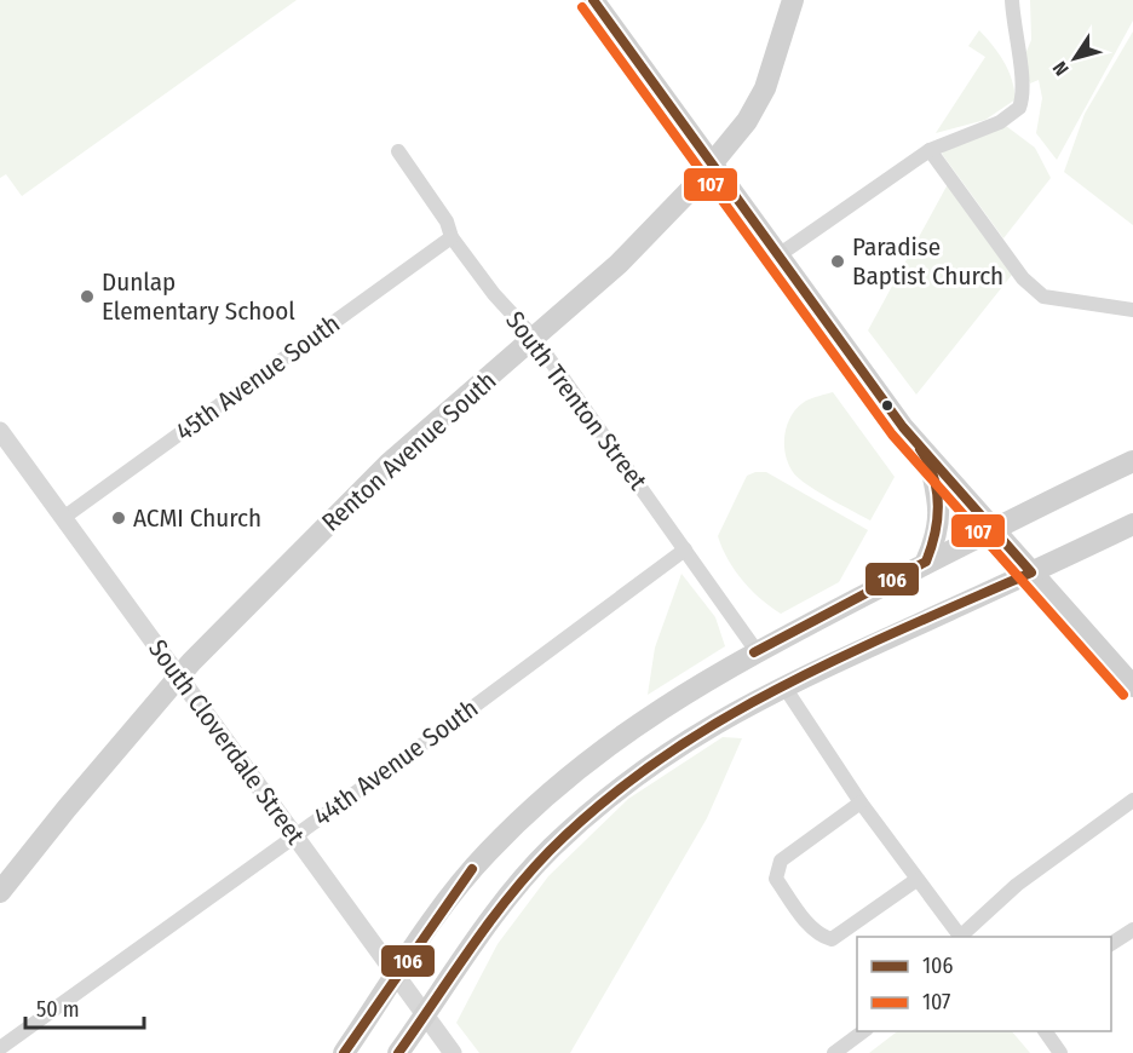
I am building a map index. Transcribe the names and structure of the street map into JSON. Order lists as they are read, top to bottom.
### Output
{
  "streets": {
    "main road": ["Renton Avenue South"],
    "street": [
      "45th Avenue South",
      "South Trenton Street",
      "South Cloverdale Street",
      "44th Avenue South"
    ]
  },
  "crossings": [
    ["45th Avenue South", "South Trenton Street"],
    ["45th Avenue South", "South Cloverdale Street"],
    ["South Trenton Street", "Renton Avenue South"],
    ["South Trenton Street", "44th Avenue South"],
    ["Renton Avenue South", "South Cloverdale Street"],
    ["South Cloverdale Street", "44th Avenue South"]
  ],
  "places": ["Paradise Baptist Church", "Dunlap Elementary School", "ACMI Church"],
  "lines": ["transit line 106", "transit line 107"],
  "legend": ["106", "107"],
  "scale_bar": "50 m",
  "north": "bottom left"
}
